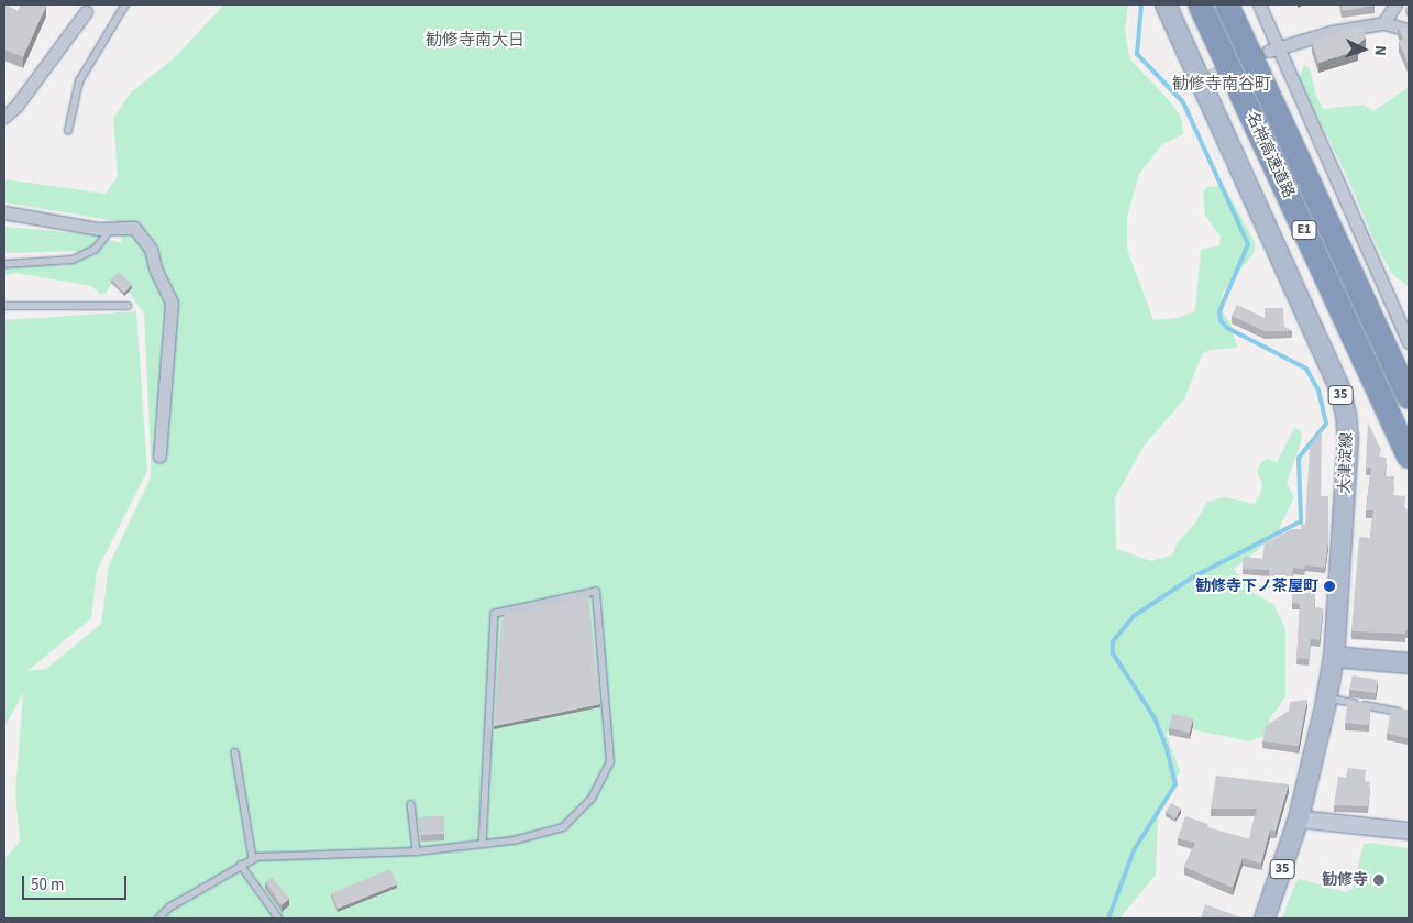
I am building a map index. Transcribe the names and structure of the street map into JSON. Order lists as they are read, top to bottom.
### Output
{
  "streets": {
    "highway": ["名神高速道路", "E1"],
    "main road": ["35", "大津淀線"]
  },
  "districts": ["勧修寺南大日", "勧修寺南谷町"],
  "places": ["勧修寺下ノ茶屋町", "勧修寺"],
  "scale_bar": "50 m",
  "north": "right"
}
